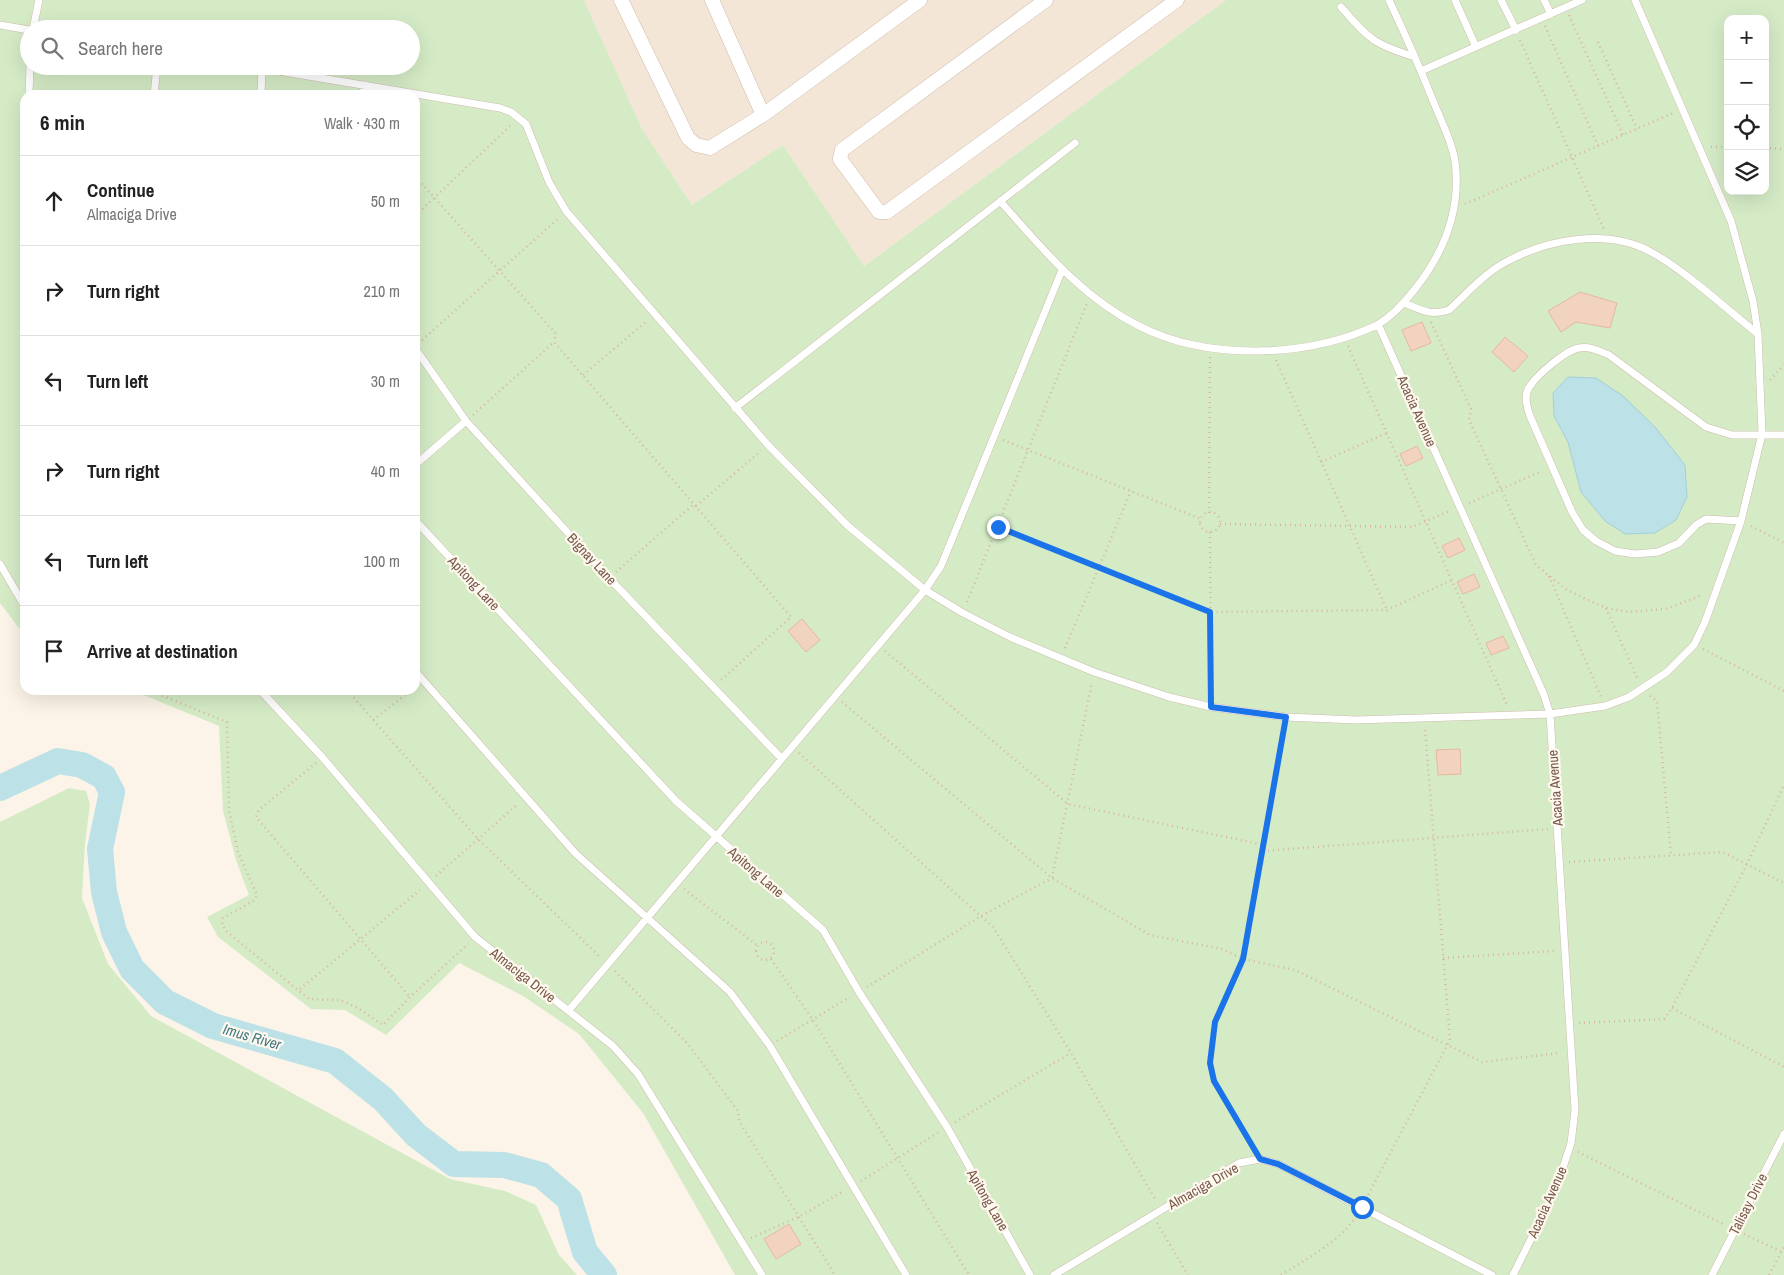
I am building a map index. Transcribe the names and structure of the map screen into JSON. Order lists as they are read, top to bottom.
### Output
{
  "streets": {
    "lane": [
      "Acacia Avenue",
      "Bignay Lane",
      "Apitong Lane",
      "Almaciga Drive",
      "Talisay Drive"
    ]
  },
  "water": ["Imus River"],
  "page": {
    "map_buttons": ["+", "−"],
    "search": "Search here",
    "heading": ["6 min", "Walk · 430 m"],
    "list": [
      ["Continue", "Almaciga Drive", "50 m"],
      ["Turn right", "210 m"],
      ["Turn left", "30 m"],
      ["Turn right", "40 m"],
      ["Turn left", "100 m"],
      "Arrive at destination"
    ]
  }
}
